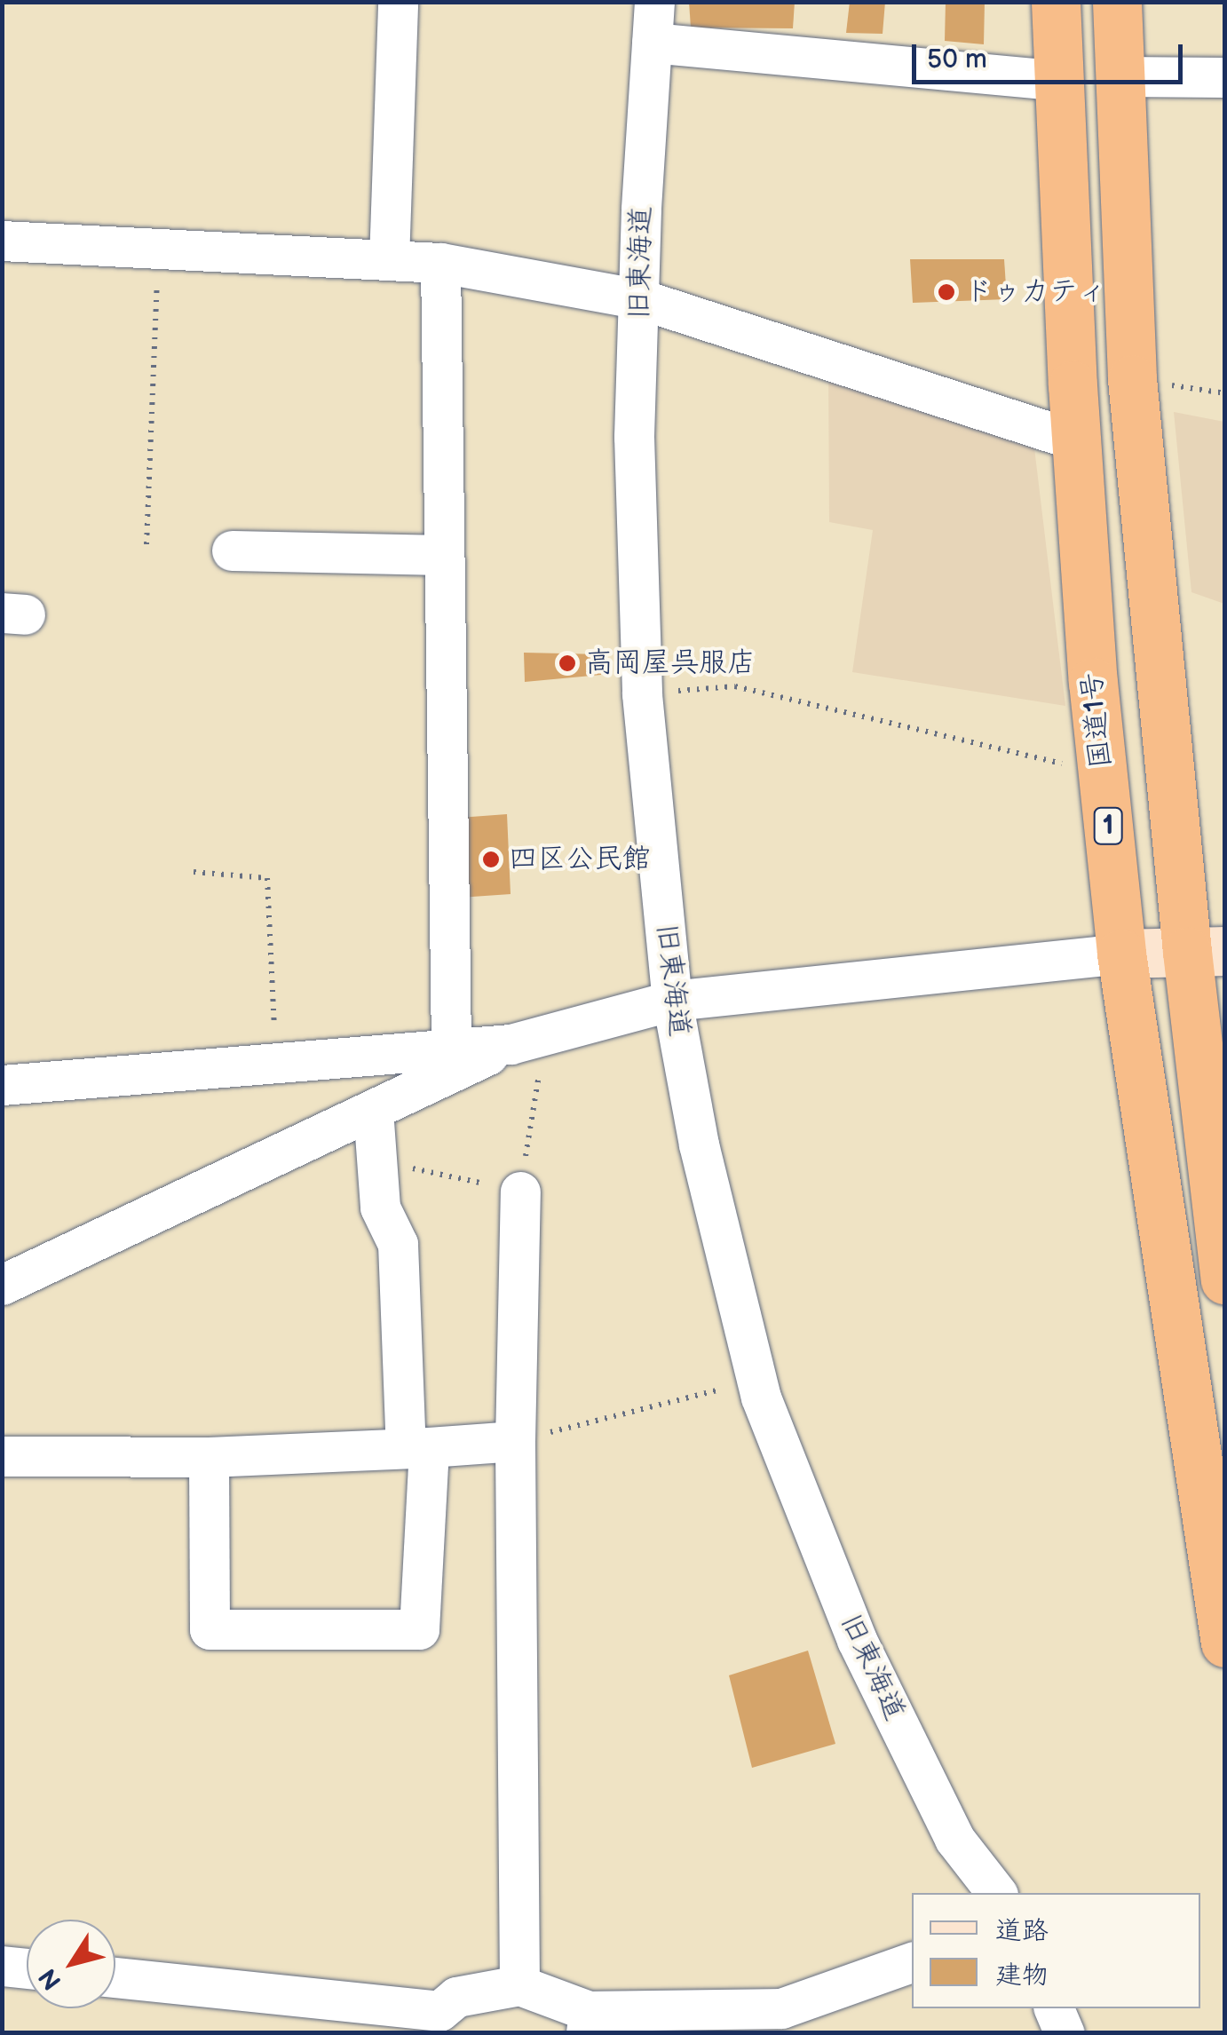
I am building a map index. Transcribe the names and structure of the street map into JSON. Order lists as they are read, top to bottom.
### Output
{
  "streets": {
    "highway": ["国道1号", "1"],
    "street": ["旧東海道"]
  },
  "places": ["ドゥカティ", "高岡屋呉服店", "四区公民館"],
  "legend": ["道路", "建物"],
  "scale_bar": "50 m",
  "north": "bottom left"
}
